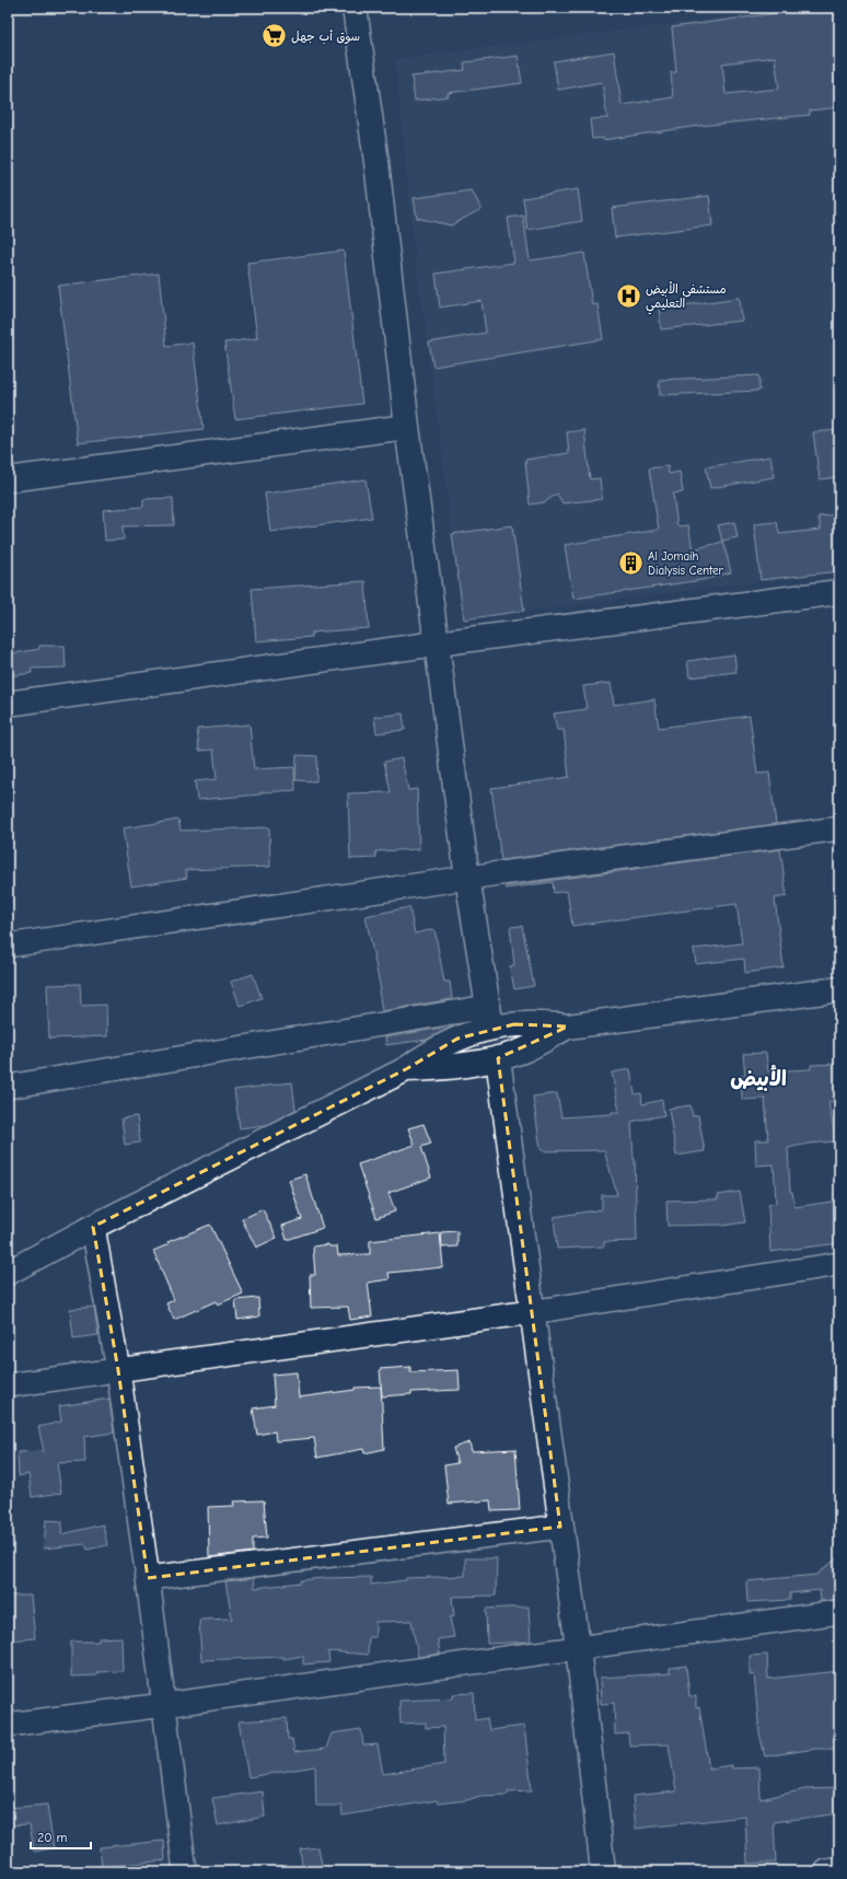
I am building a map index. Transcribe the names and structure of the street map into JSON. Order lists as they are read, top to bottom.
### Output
{
  "districts": ["الأبيض"],
  "places": {
    "supermarket": ["سوق أب جهل"],
    "hospital": ["مستشفى الأبيض التعليمي"],
    "building": ["Al Jomaih Dialysis Center"]
  },
  "scale_bar": "20 m"
}
